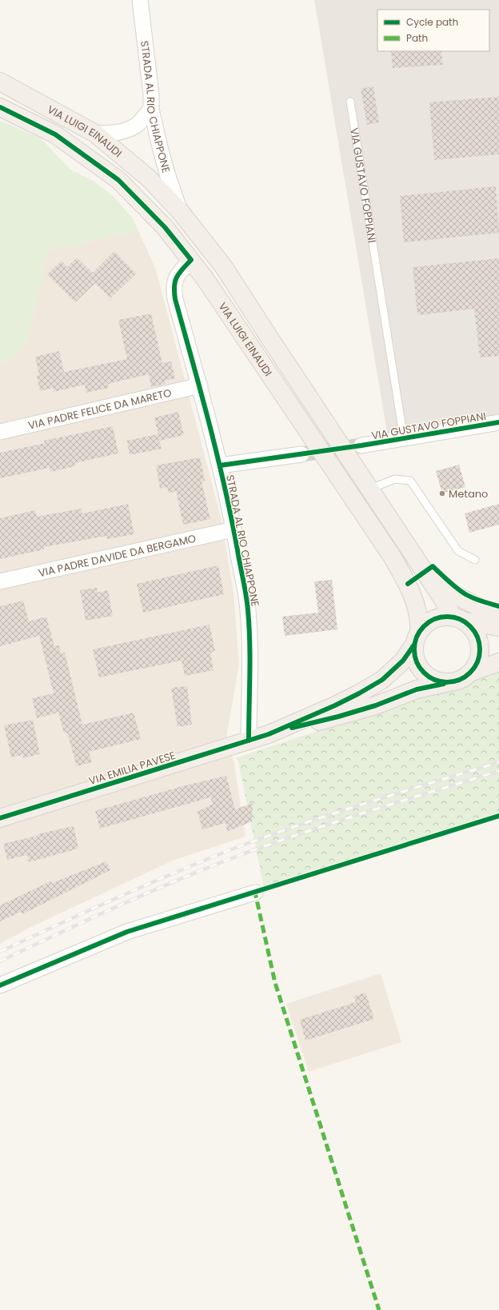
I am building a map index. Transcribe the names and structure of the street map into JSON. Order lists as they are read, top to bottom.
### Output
{
  "streets": {
    "main road": ["VIA LUIGI EINAUDI", "VIA EMILIA PAVESE"],
    "street": [
      "STRADA AL RIO CHIAPPONE",
      "VIA GUSTAVO FOPPIANI",
      "VIA PADRE FELICE DA MARETO",
      "VIA PADRE DAVIDE DA BERGAMO"
    ]
  },
  "crossings": [
    ["STRADA AL RIO CHIAPPONE", "VIA LUIGI EINAUDI"],
    ["STRADA AL RIO CHIAPPONE", "VIA PADRE FELICE DA MARETO"],
    ["STRADA AL RIO CHIAPPONE", "VIA PADRE DAVIDE DA BERGAMO"],
    ["STRADA AL RIO CHIAPPONE", "VIA EMILIA PAVESE"],
    ["VIA LUIGI EINAUDI", "VIA EMILIA PAVESE"]
  ],
  "places": ["Metano"],
  "legend": ["Cycle path", "Path"]
}
